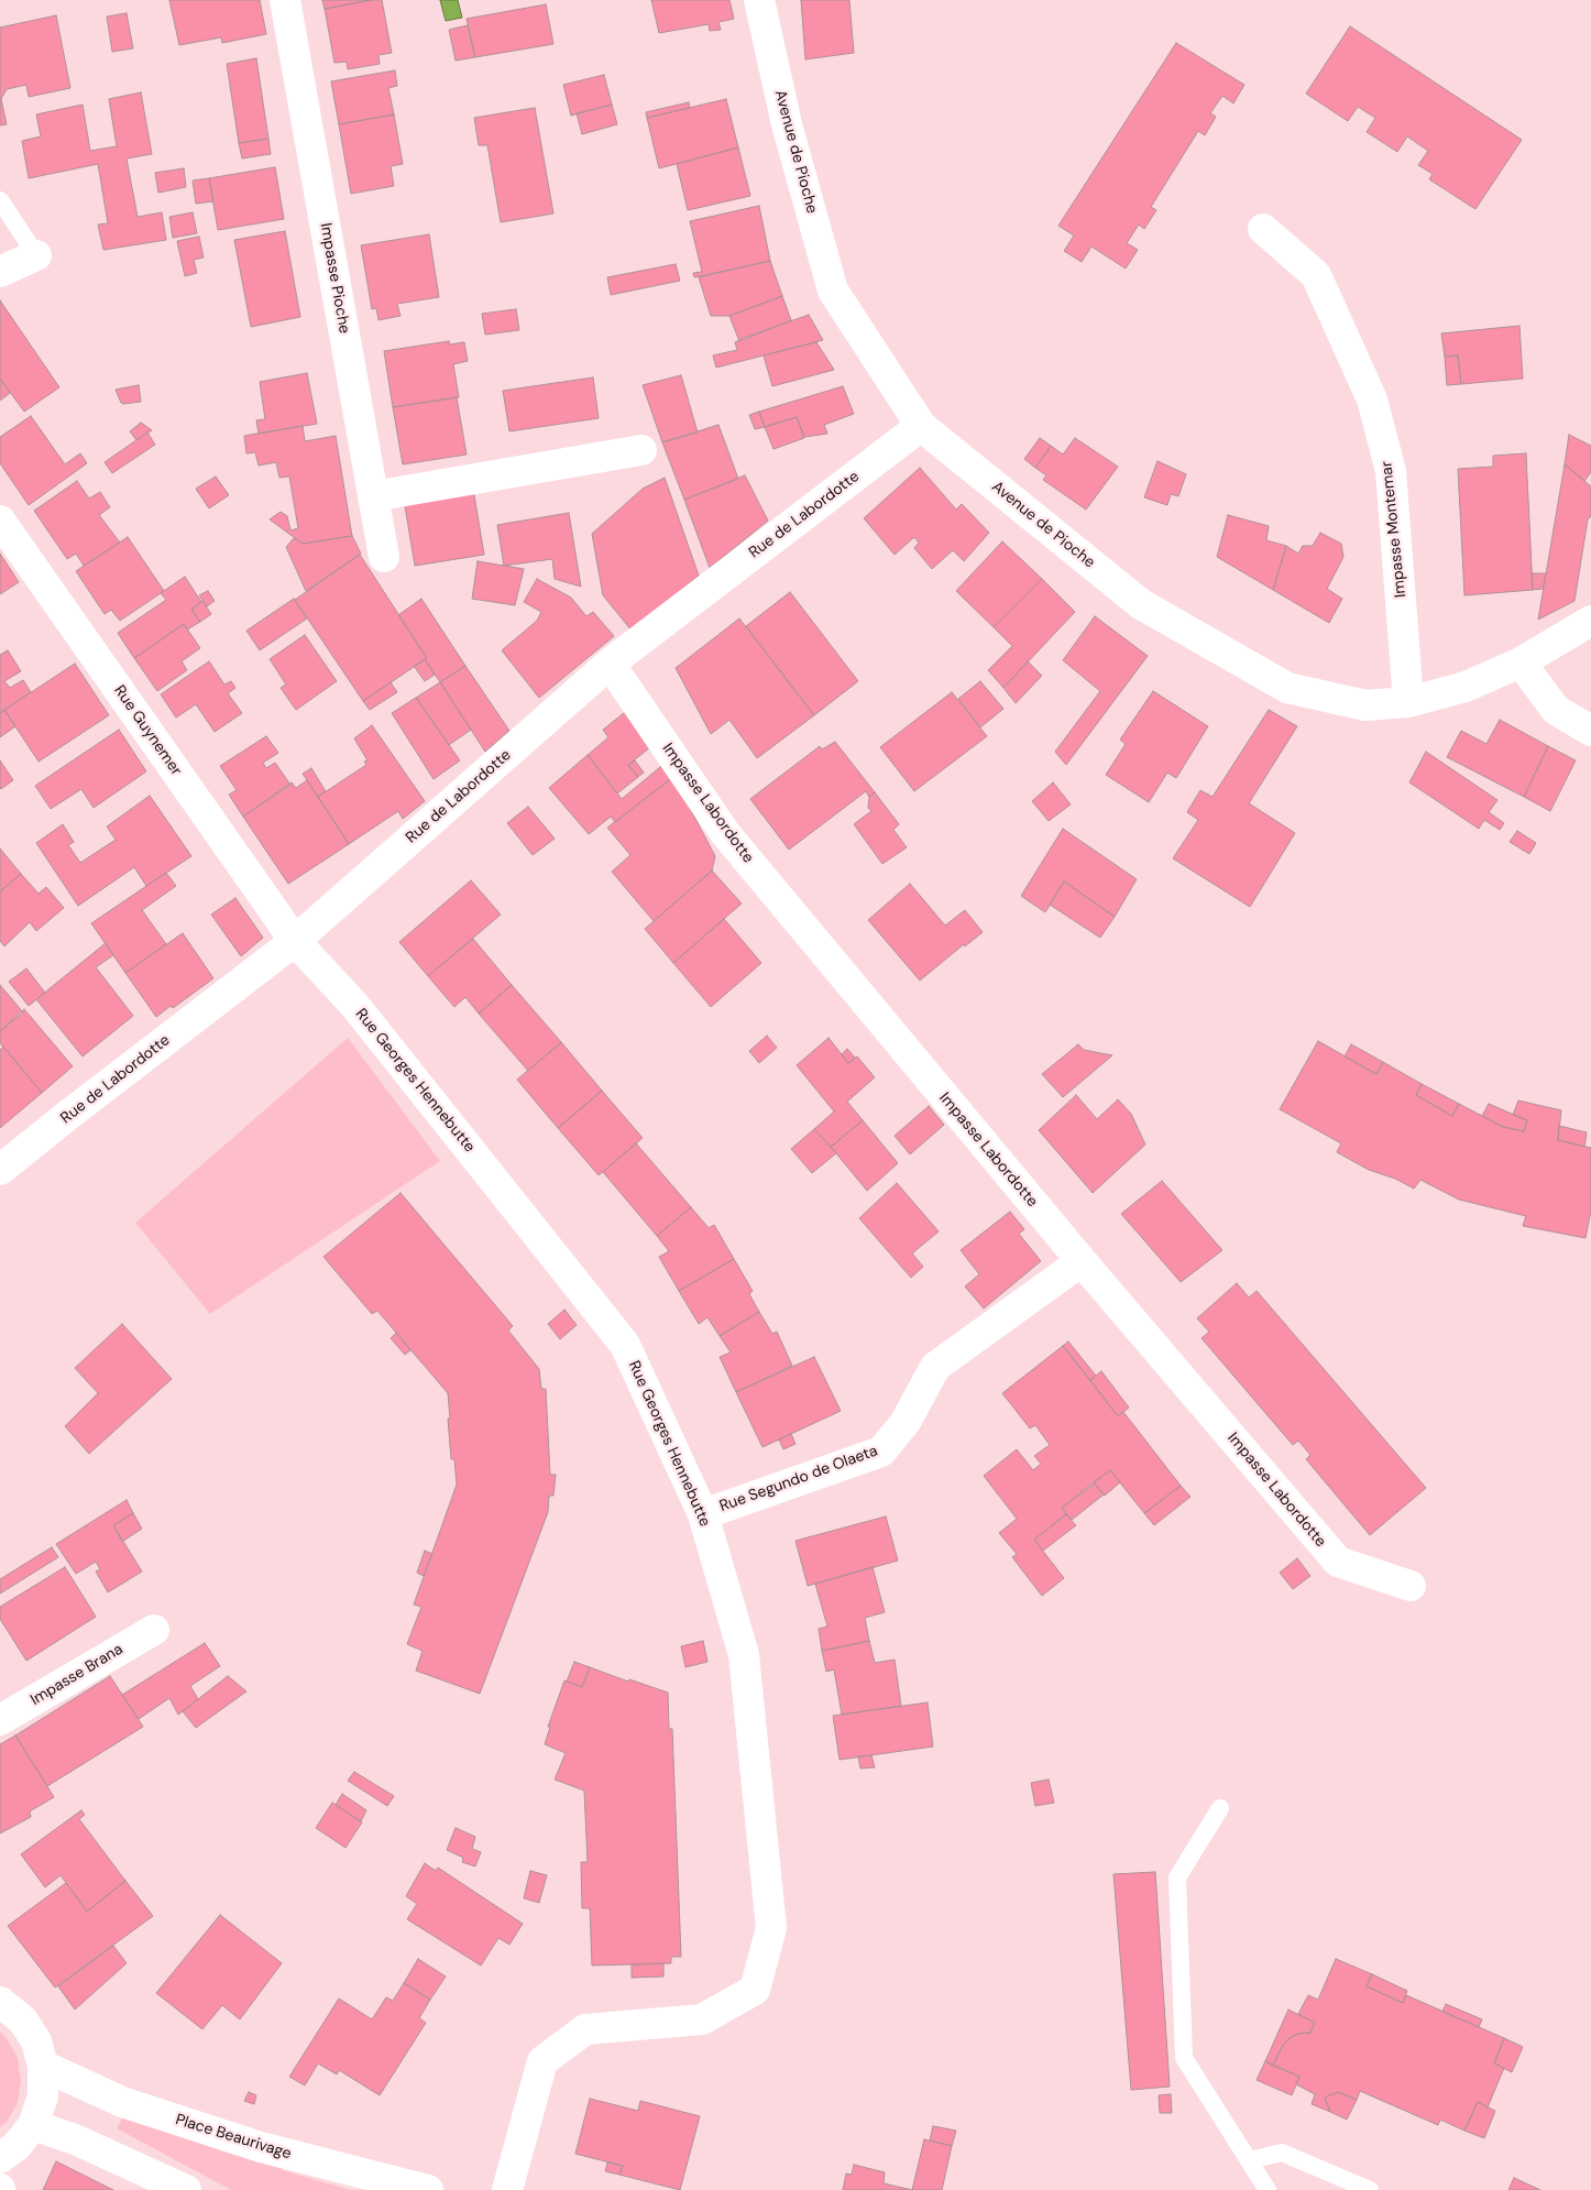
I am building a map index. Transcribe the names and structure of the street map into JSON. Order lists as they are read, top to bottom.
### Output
{
  "streets": {
    "street": [
      "Avenue de Pioche",
      "Impasse Pioche",
      "Rue de Labordotte",
      "Impasse Montemar",
      "Rue Guynemer",
      "Impasse Labordotte",
      "Rue Georges Hennebutte",
      "Rue Segundo de Olaeta",
      "Impasse Brana",
      "Place Beaurivage"
    ]
  },
  "crossings": [
    ["Avenue de Pioche", "Rue de Labordotte"],
    ["Avenue de Pioche", "Impasse Montemar"],
    ["Rue de Labordotte", "Rue Guynemer"],
    ["Rue de Labordotte", "Impasse Labordotte"],
    ["Rue de Labordotte", "Rue Georges Hennebutte"],
    ["Rue Guynemer", "Rue Georges Hennebutte"],
    ["Impasse Labordotte", "Rue Segundo de Olaeta"],
    ["Rue Georges Hennebutte", "Rue Segundo de Olaeta"]
  ]
}
